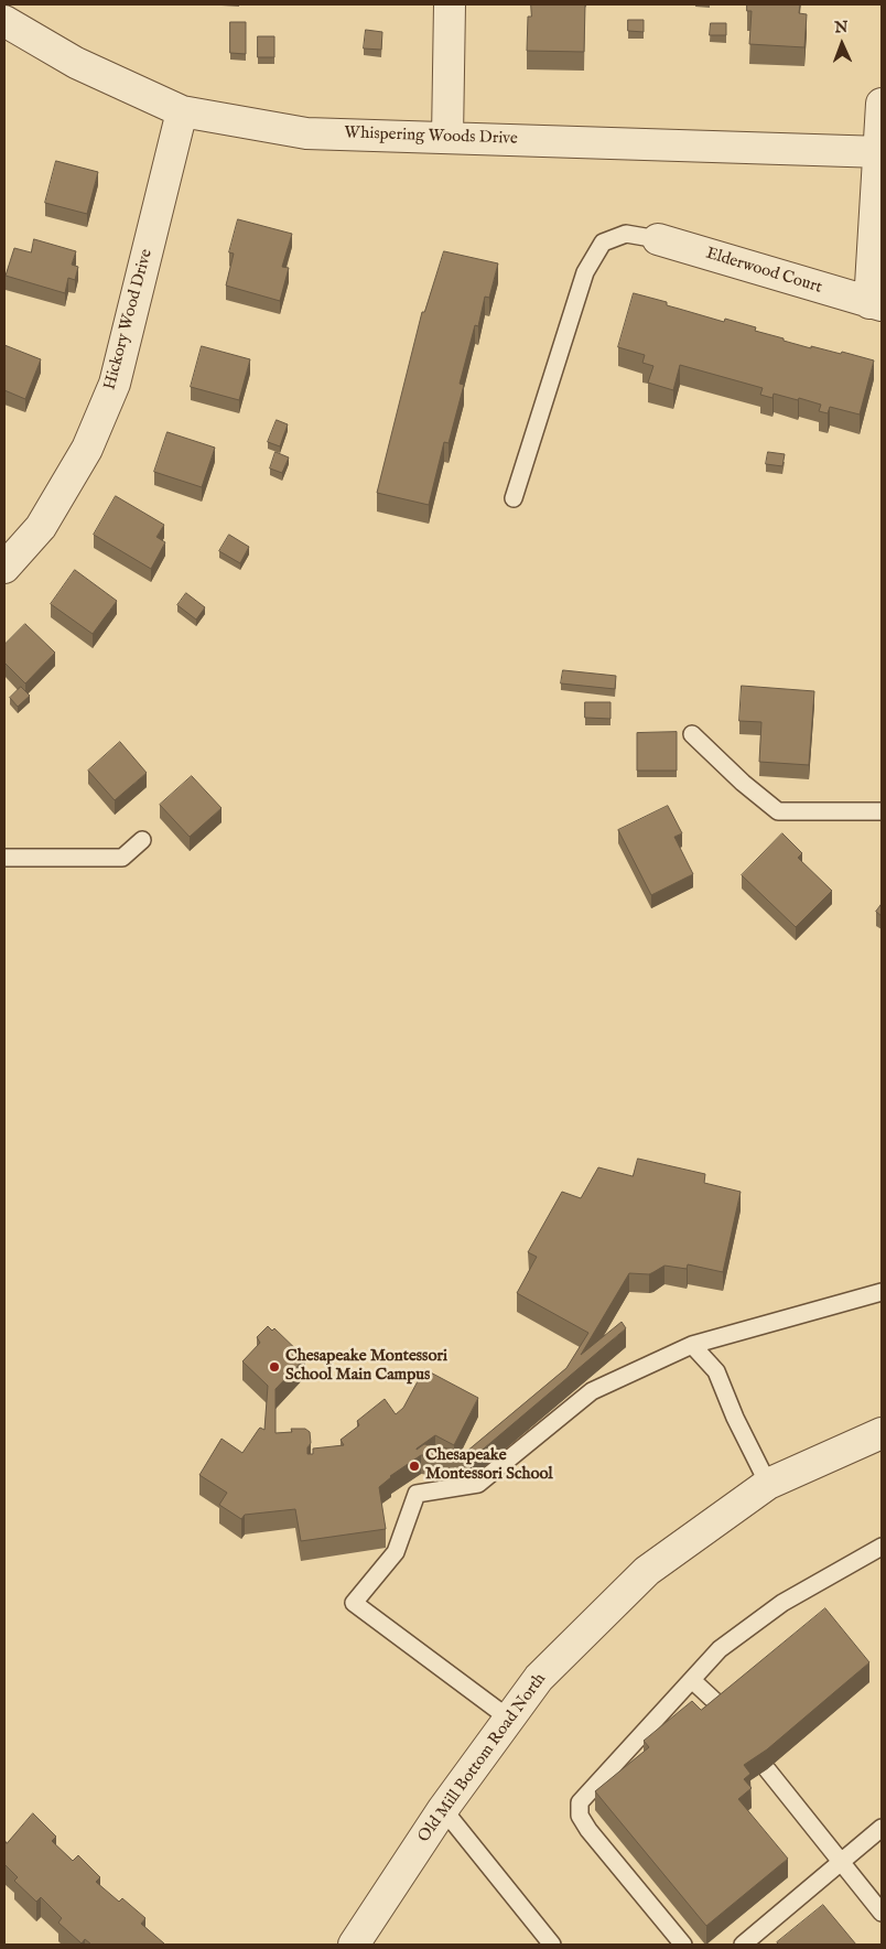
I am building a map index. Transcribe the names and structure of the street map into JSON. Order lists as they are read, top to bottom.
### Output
{
  "streets": {
    "street": [
      "Whispering Woods Drive",
      "Elderwood Court",
      "Hickory Wood Drive",
      "Old Mill Bottom Road North"
    ]
  },
  "crossings": [
    ["Whispering Woods Drive", "Elderwood Court"],
    ["Whispering Woods Drive", "Hickory Wood Drive"]
  ],
  "places": ["Chesapeake Montessori School Main Campus", "Chesapeake Montessori School"],
  "north": "top"
}
